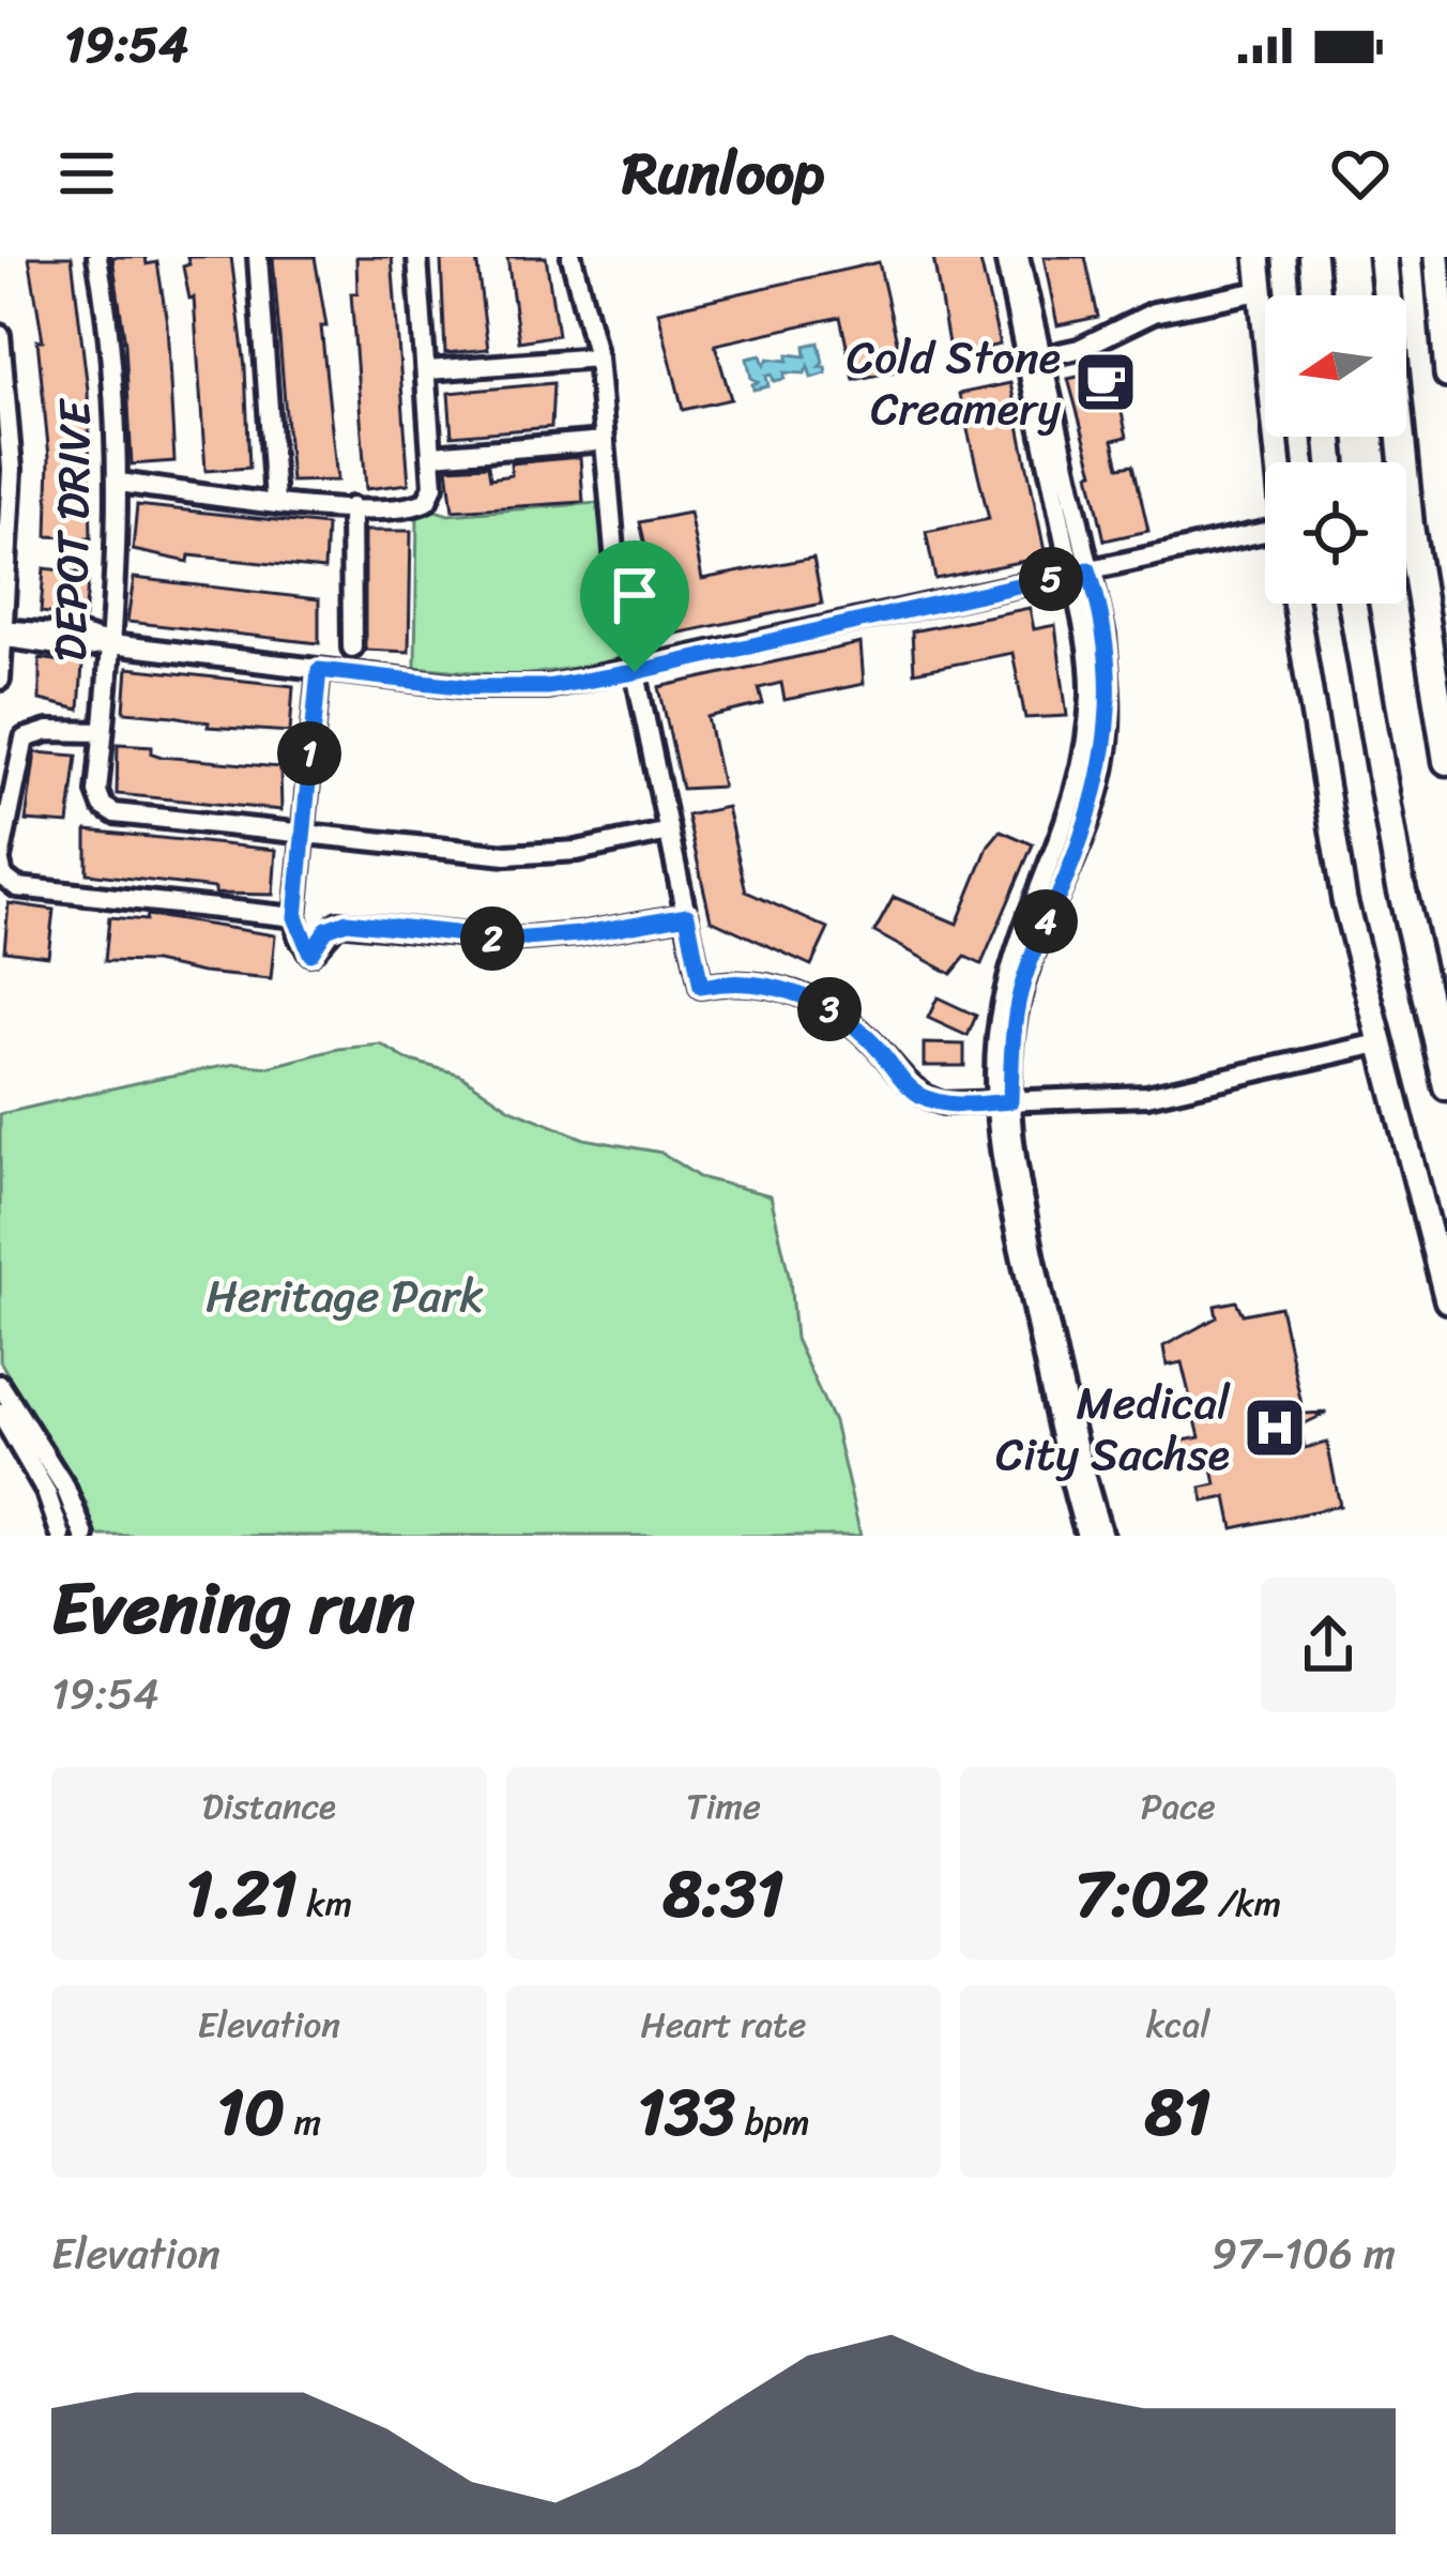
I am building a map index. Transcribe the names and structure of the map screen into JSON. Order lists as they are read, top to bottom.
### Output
{
  "streets": {
    "street": ["DEPOT DRIVE"]
  },
  "parks": ["Heritage Park"],
  "places": {
    "cafe": ["Cold Stone Creamery"],
    "hospital": ["Medical City Sachse"]
  },
  "north": "left",
  "page": {
    "status": "19:54",
    "header": "Runloop",
    "pins": [
      "5",
      "1",
      "4",
      "2",
      "3"
    ],
    "heading": ["Evening run", "19:54"],
    "stats": [
      ["Distance", "1.21 km"],
      ["Time", "8:31"],
      ["Pace", "7:02 /km"],
      ["Elevation", "10 m"],
      ["Heart rate", "133 bpm"],
      ["kcal", "81"]
    ],
    "chart": ["Elevation", "97–106 m"]
  }
}
